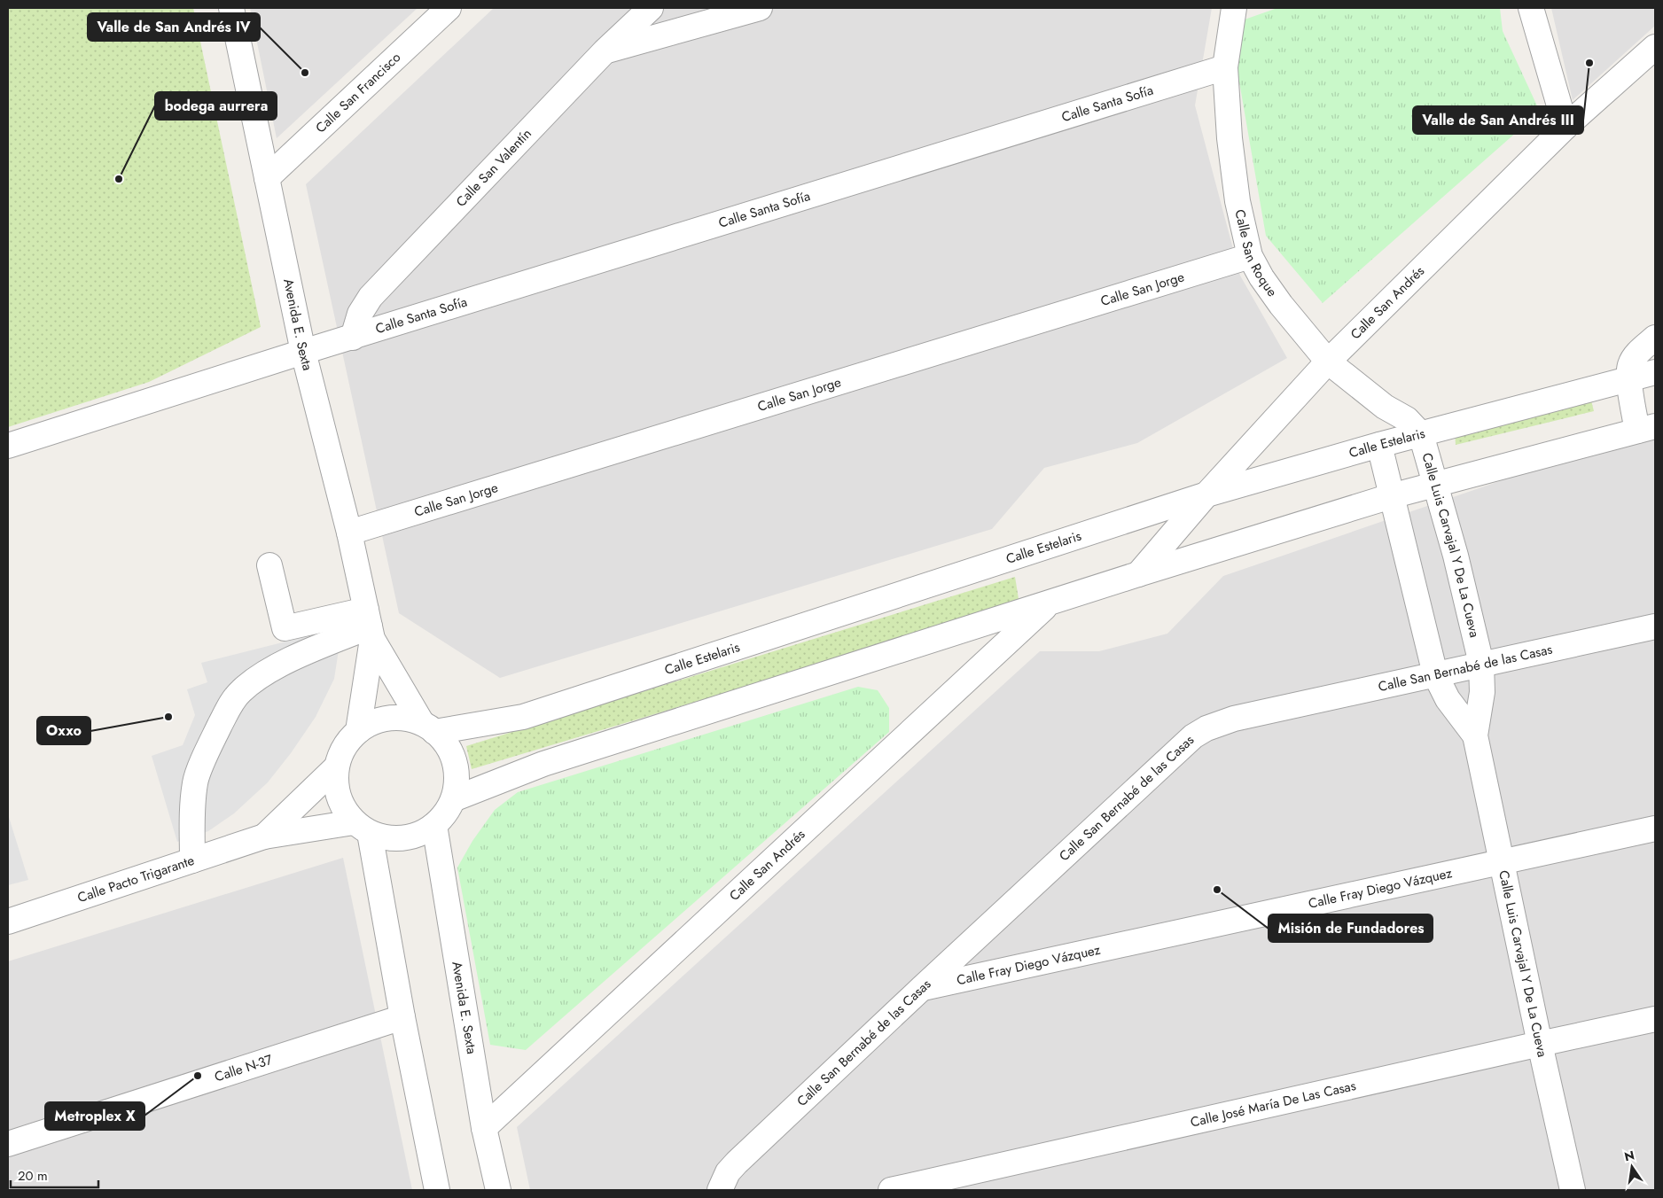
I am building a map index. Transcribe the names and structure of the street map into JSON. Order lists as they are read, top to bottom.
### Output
{
  "streets": {
    "street": [
      "Calle San Francisco",
      "Calle Santa Sofía",
      "Calle San Valentín",
      "Calle San Roque",
      "Calle San Jorge",
      "Calle San Andrés",
      "Avenida E. Sexta",
      "Calle Estelaris",
      "Calle Luis Carvajal Y De La Cueva",
      "Calle San Bernabé de las Casas",
      "Calle Pacto Trigarante",
      "Calle Fray Diego Vázquez",
      "Calle N-37",
      "Calle José María De Las Casas"
    ]
  },
  "crossings": [
    ["Calle San Francisco", "Avenida E. Sexta"],
    ["Calle Santa Sofía", "Calle San Valentín"],
    ["Calle Santa Sofía", "Calle San Roque"],
    ["Calle Santa Sofía", "Avenida E. Sexta"],
    ["Calle San Roque", "Calle San Jorge"],
    ["Calle San Roque", "Calle San Andrés"],
    ["Calle San Roque", "Calle Estelaris"],
    ["Calle San Roque", "Calle Luis Carvajal Y De La Cueva"],
    ["Calle San Jorge", "Avenida E. Sexta"],
    ["Calle San Andrés", "Avenida E. Sexta"],
    ["Calle San Andrés", "Calle Estelaris"],
    ["Avenida E. Sexta", "Calle Estelaris"],
    ["Avenida E. Sexta", "Calle Pacto Trigarante"],
    ["Calle Estelaris", "Calle Luis Carvajal Y De La Cueva"],
    ["Calle Estelaris", "Calle Pacto Trigarante"],
    ["Calle Luis Carvajal Y De La Cueva", "Calle San Bernabé de las Casas"],
    ["Calle Luis Carvajal Y De La Cueva", "Calle Fray Diego Vázquez"],
    ["Calle Luis Carvajal Y De La Cueva", "Calle José María De Las Casas"],
    ["Calle San Bernabé de las Casas", "Calle Fray Diego Vázquez"]
  ],
  "places": [
    "Valle de San Andrés III",
    "Valle de San Andrés IV",
    "bodega aurrera",
    "Oxxo",
    "Misión de Fundadores",
    "Metroplex X"
  ],
  "scale_bar": "20 m",
  "north": "top"
}
